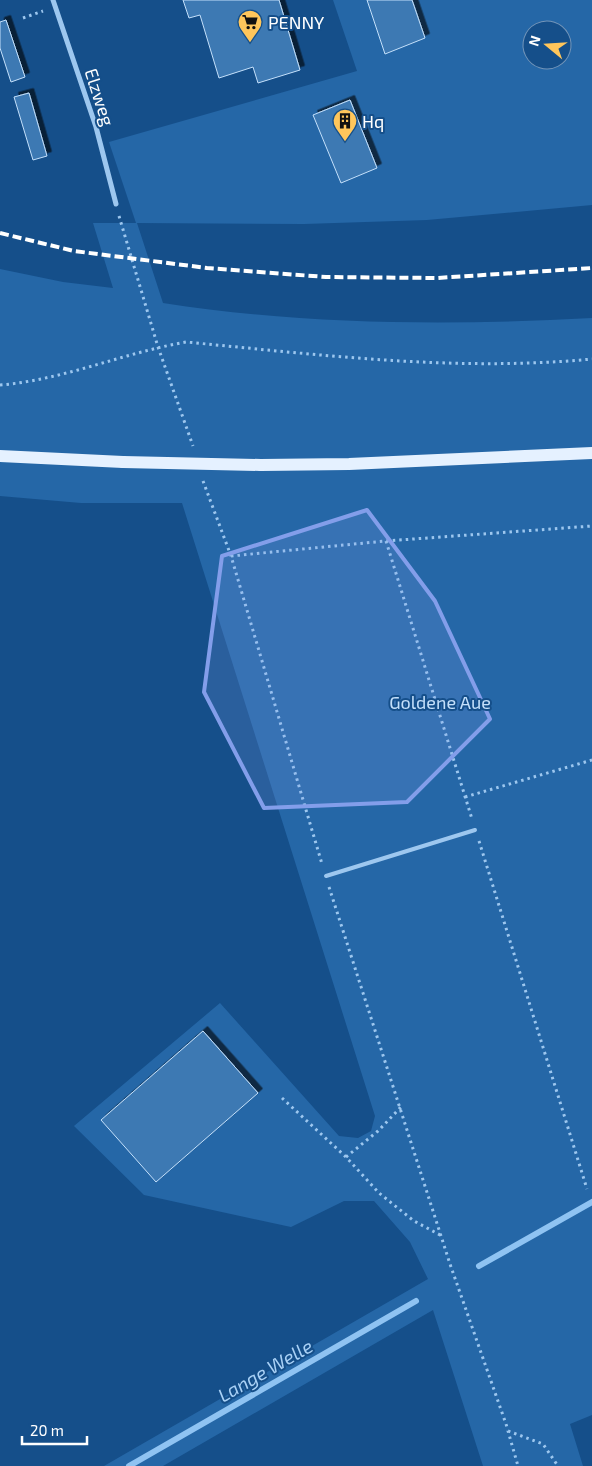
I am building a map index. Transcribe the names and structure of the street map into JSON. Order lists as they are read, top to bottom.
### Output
{
  "streets": {
    "street": ["Elzweg"]
  },
  "water": ["Lange Welle"],
  "parks": ["Goldene Aue"],
  "places": {
    "supermarket": ["PENNY"],
    "building": ["Hq"]
  },
  "scale_bar": "20 m",
  "north": "left"
}
